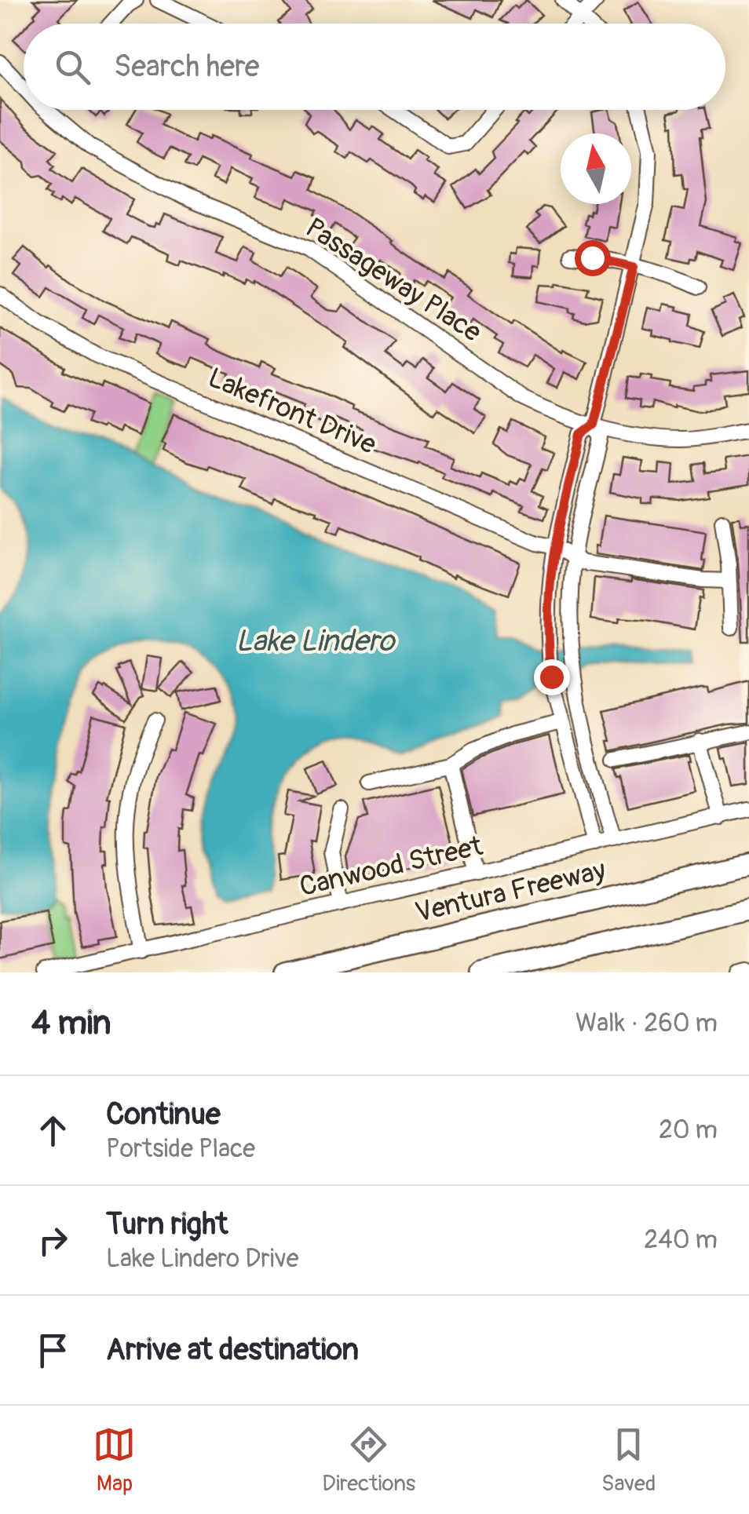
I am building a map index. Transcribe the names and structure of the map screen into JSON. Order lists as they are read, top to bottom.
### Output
{
  "streets": {
    "highway": ["Ventura Freeway"],
    "street": ["Passageway Place", "Lakefront Drive", "Canwood Street"]
  },
  "water": ["Lake Lindero"],
  "north": "top",
  "page": {
    "search": "Search here",
    "heading": ["4 min", "Walk · 260 m"],
    "list": [
      ["Continue", "Portside Place", "20 m"],
      ["Turn right", "Lake Lindero Drive", "240 m"],
      "Arrive at destination"
    ],
    "nav": ["Map", "Directions", "Saved"]
  }
}
